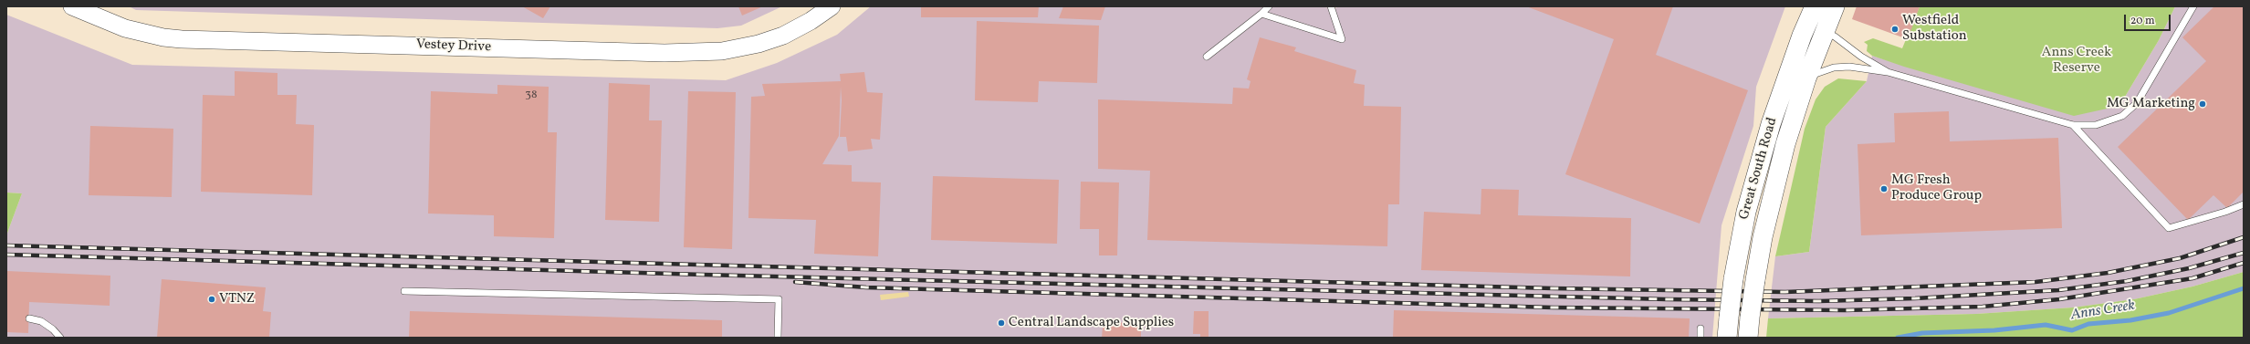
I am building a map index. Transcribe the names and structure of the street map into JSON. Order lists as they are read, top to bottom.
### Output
{
  "streets": {
    "main road": ["Great South Road"],
    "street": ["Vestey Drive"]
  },
  "water": ["Anns Creek"],
  "parks": ["Anns Creek Reserve"],
  "places": [
    "Westfield Substation",
    "MG Marketing",
    "MG Fresh Produce Group",
    "VTNZ",
    "Central Landscape Supplies"
  ],
  "house_numbers": ["38"],
  "scale_bar": "20 m"
}
